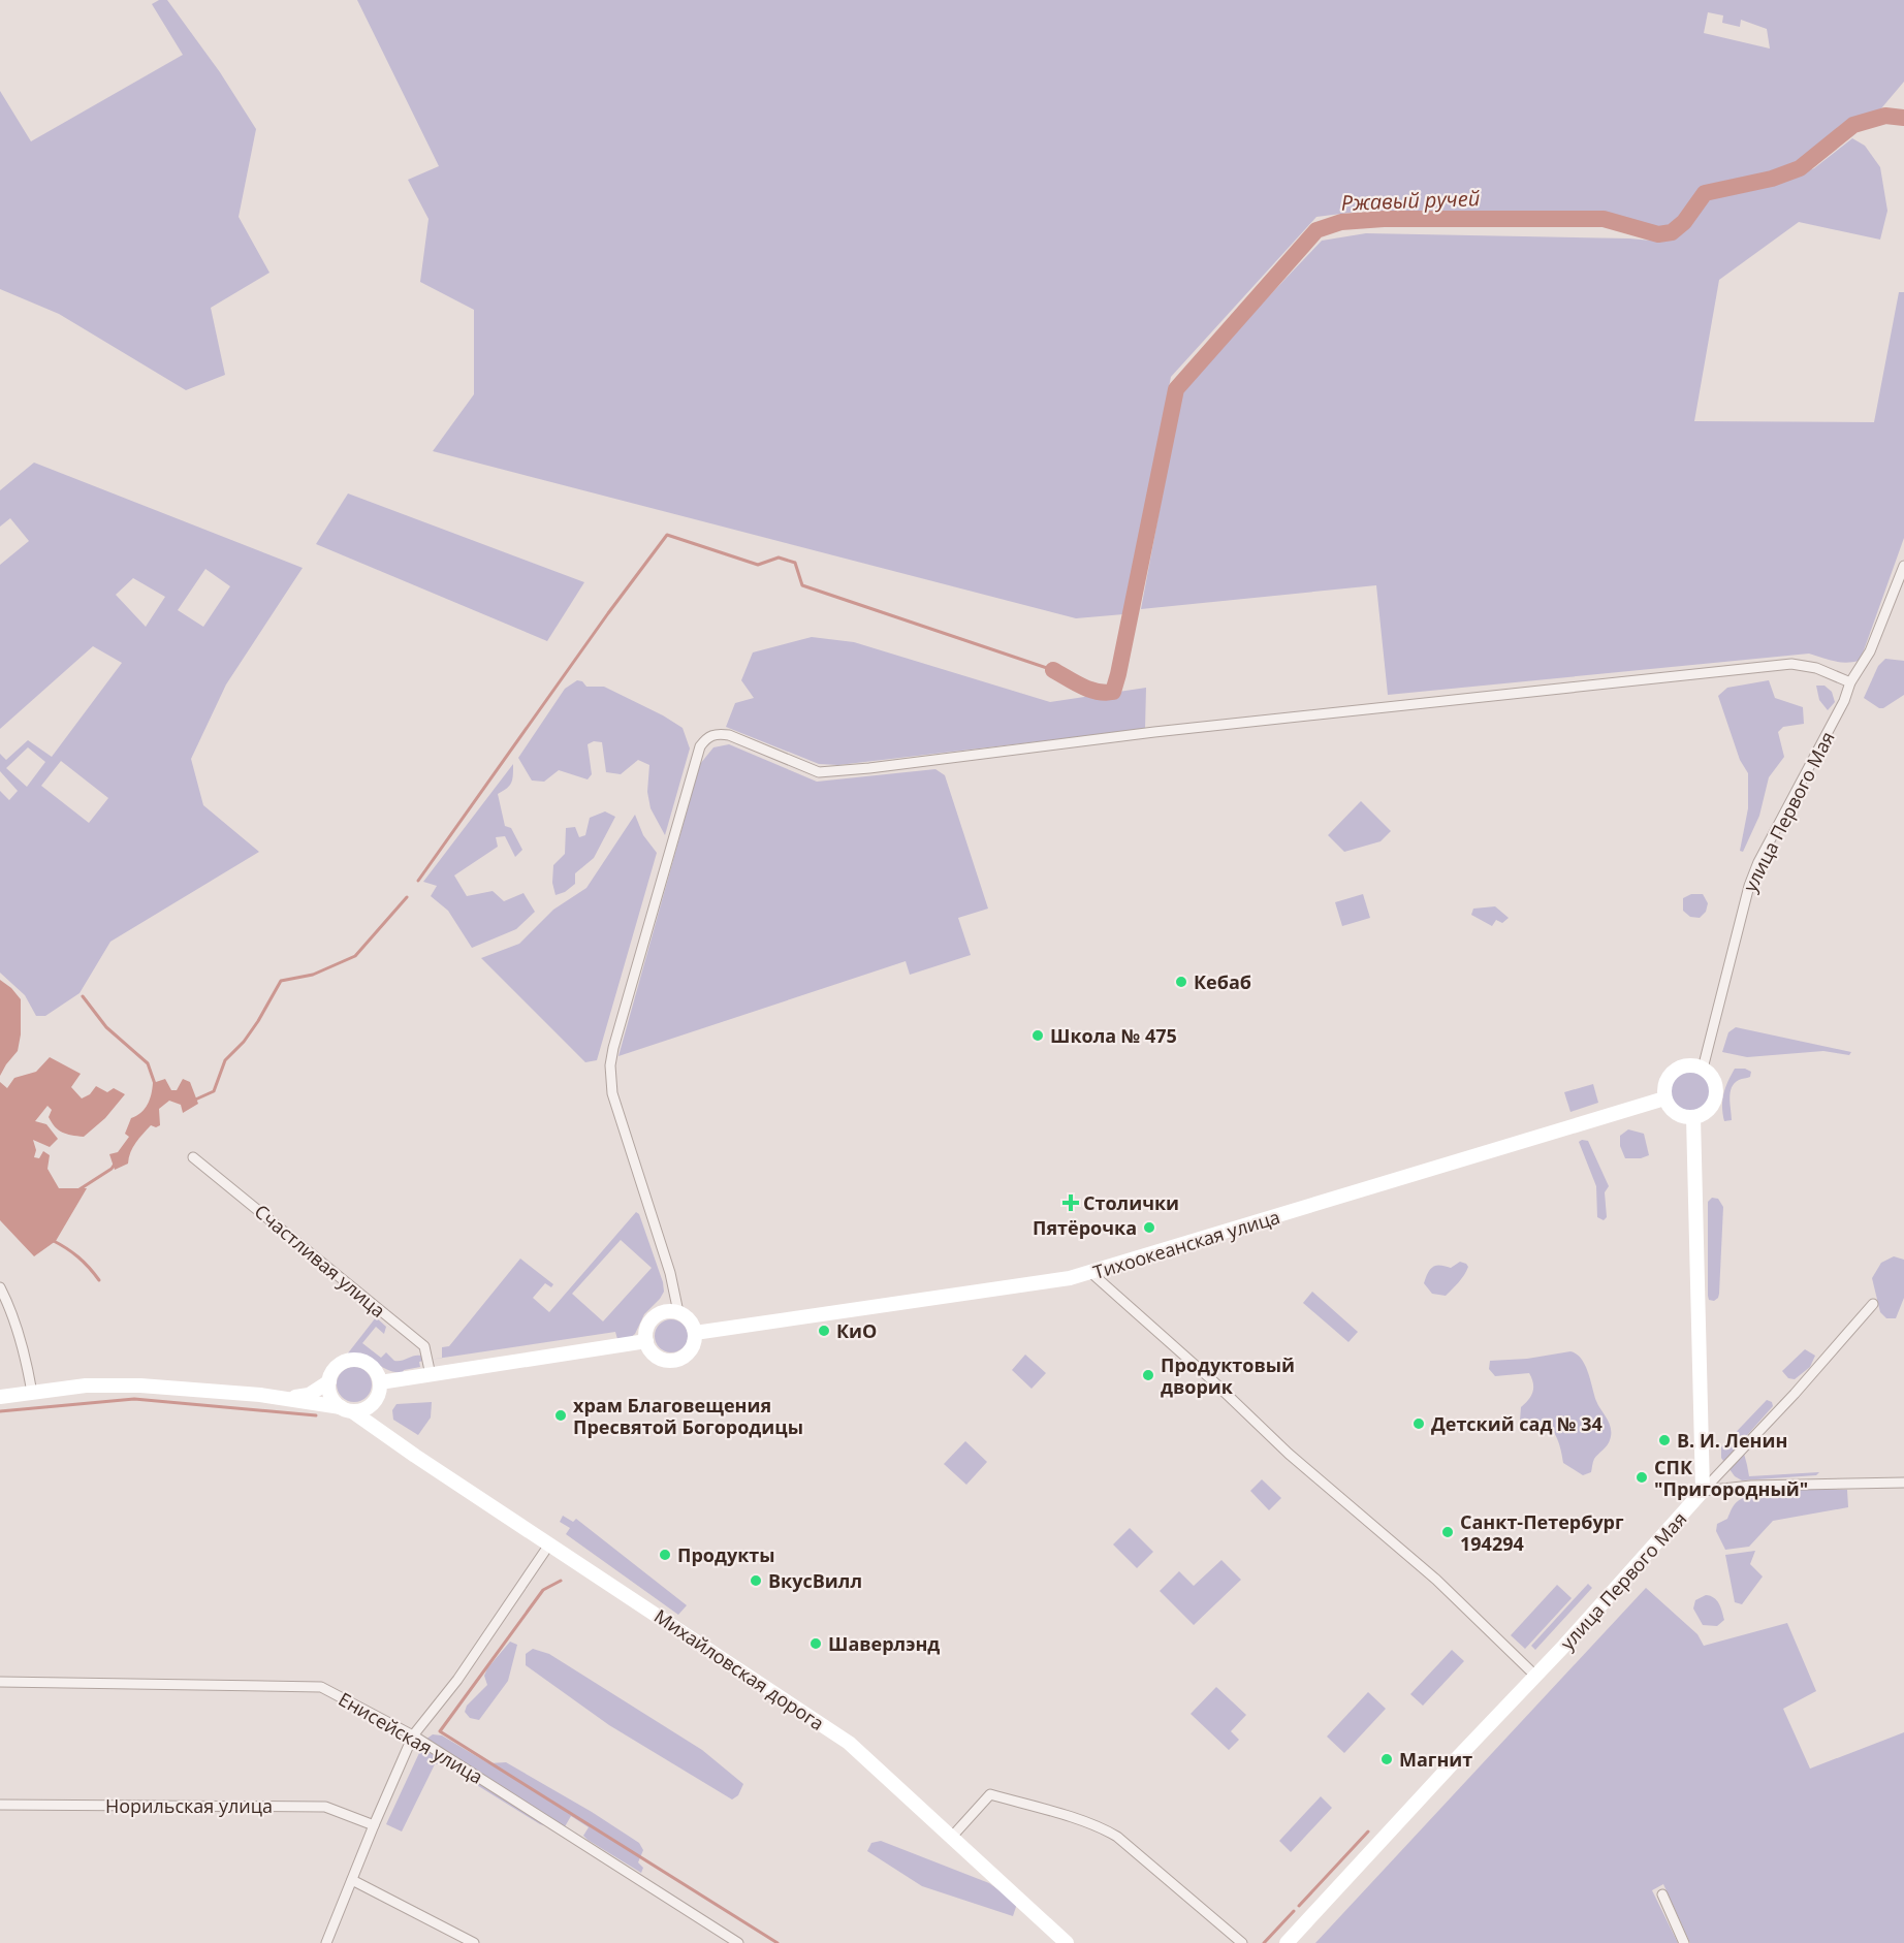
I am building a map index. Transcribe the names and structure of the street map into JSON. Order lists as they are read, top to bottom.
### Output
{
  "streets": {
    "street": [
      "улица Первого Мая",
      "Тихоокеанская улица",
      "Счастливая улица",
      "Михайловская дорога",
      "Енисейская улица",
      "Норильская улица"
    ]
  },
  "crossings": [
    ["улица Первого Мая", "Тихоокеанская улица"]
  ],
  "water": ["Ржавый ручей"],
  "places": {
    "other": [
      "Кебаб",
      "Школа № 475",
      "Пятёрочка",
      "КиО",
      "Продуктовый дворик",
      "храм Благовещения Пресвятой Богородицы",
      "Детский сад № 34",
      "В. И. Ленин",
      "СПК \"Пригородный\"",
      "Санкт-Петербург 194294",
      "Продукты",
      "ВкусВилл",
      "Шаверлэнд",
      "Магнит"
    ],
    "health": ["Столички"]
  }
}
